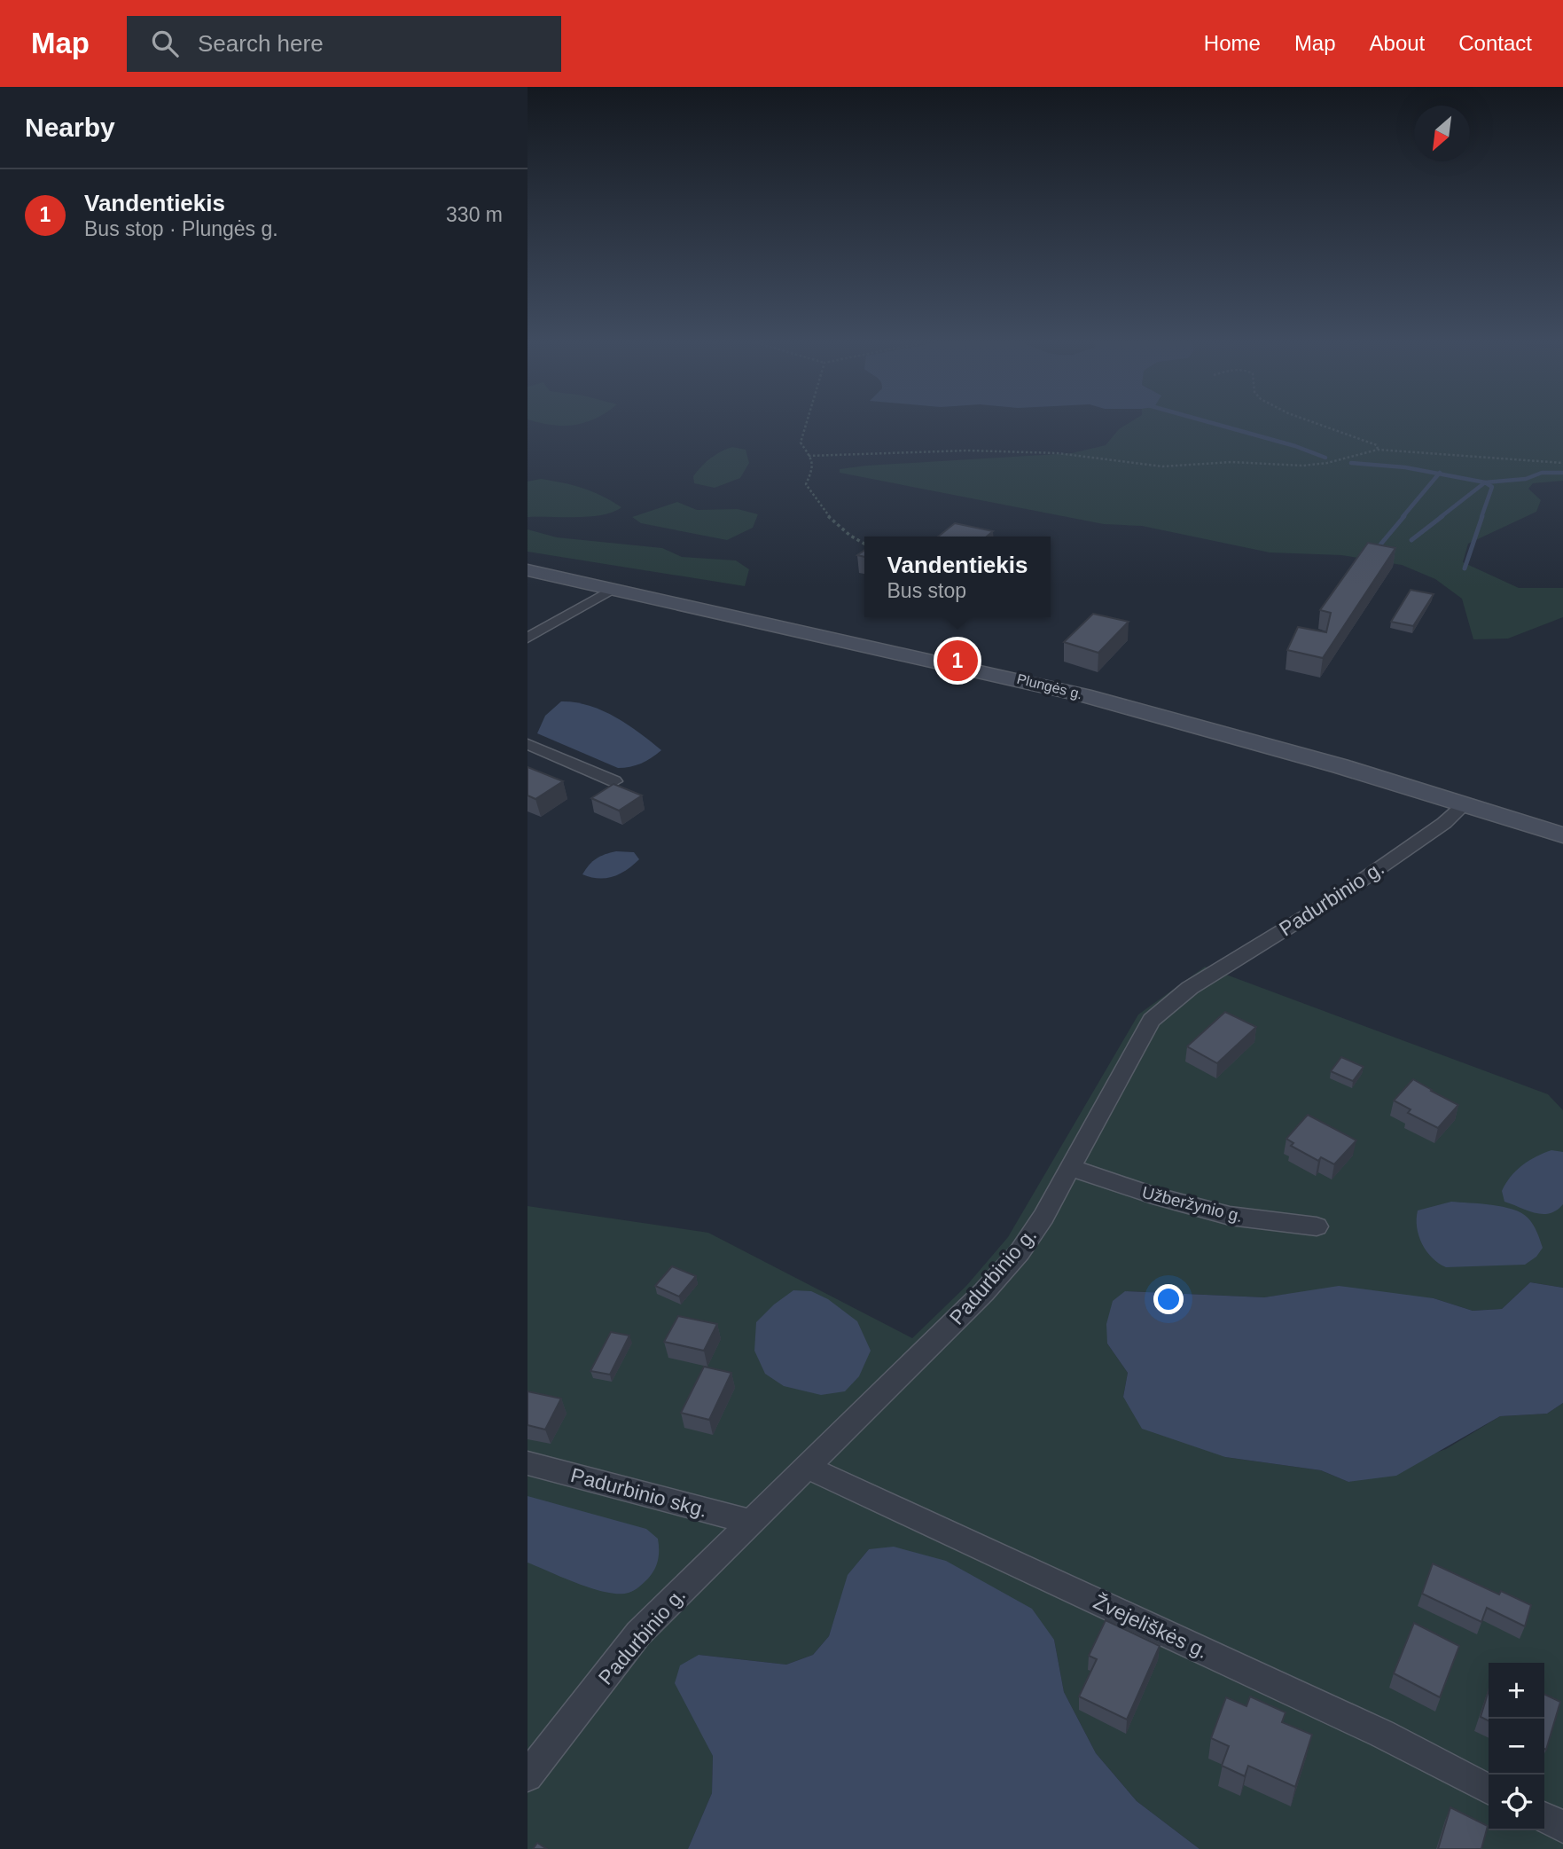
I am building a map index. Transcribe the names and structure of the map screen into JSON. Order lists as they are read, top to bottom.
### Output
{
  "streets": {
    "main road": ["Plungės g."],
    "street": [
      "Padurbinio g.",
      "Užberžynio g.",
      "Padurbinio skg.",
      "Žvejeliškės g."
    ]
  },
  "crossings": [
    ["Plungės g.", "Padurbinio g."],
    ["Padurbinio g.", "Užberžynio g."],
    ["Padurbinio g.", "Padurbinio skg."],
    ["Padurbinio g.", "Žvejeliškės g."]
  ],
  "north": "bottom left",
  "page": {
    "header": "Map",
    "search": "Search here",
    "nav": [
      "Home",
      "Map",
      "About",
      "Contact"
    ],
    "heading": "Nearby",
    "list": [
      {
        "mark": "1",
        "name": "Vandentiekis",
        "note": "Bus stop · Plungės g.",
        "value": "330 m"
      }
    ],
    "popup": ["Vandentiekis", "Bus stop"],
    "pins": "1",
    "map_buttons": ["+", "−"]
  }
}
